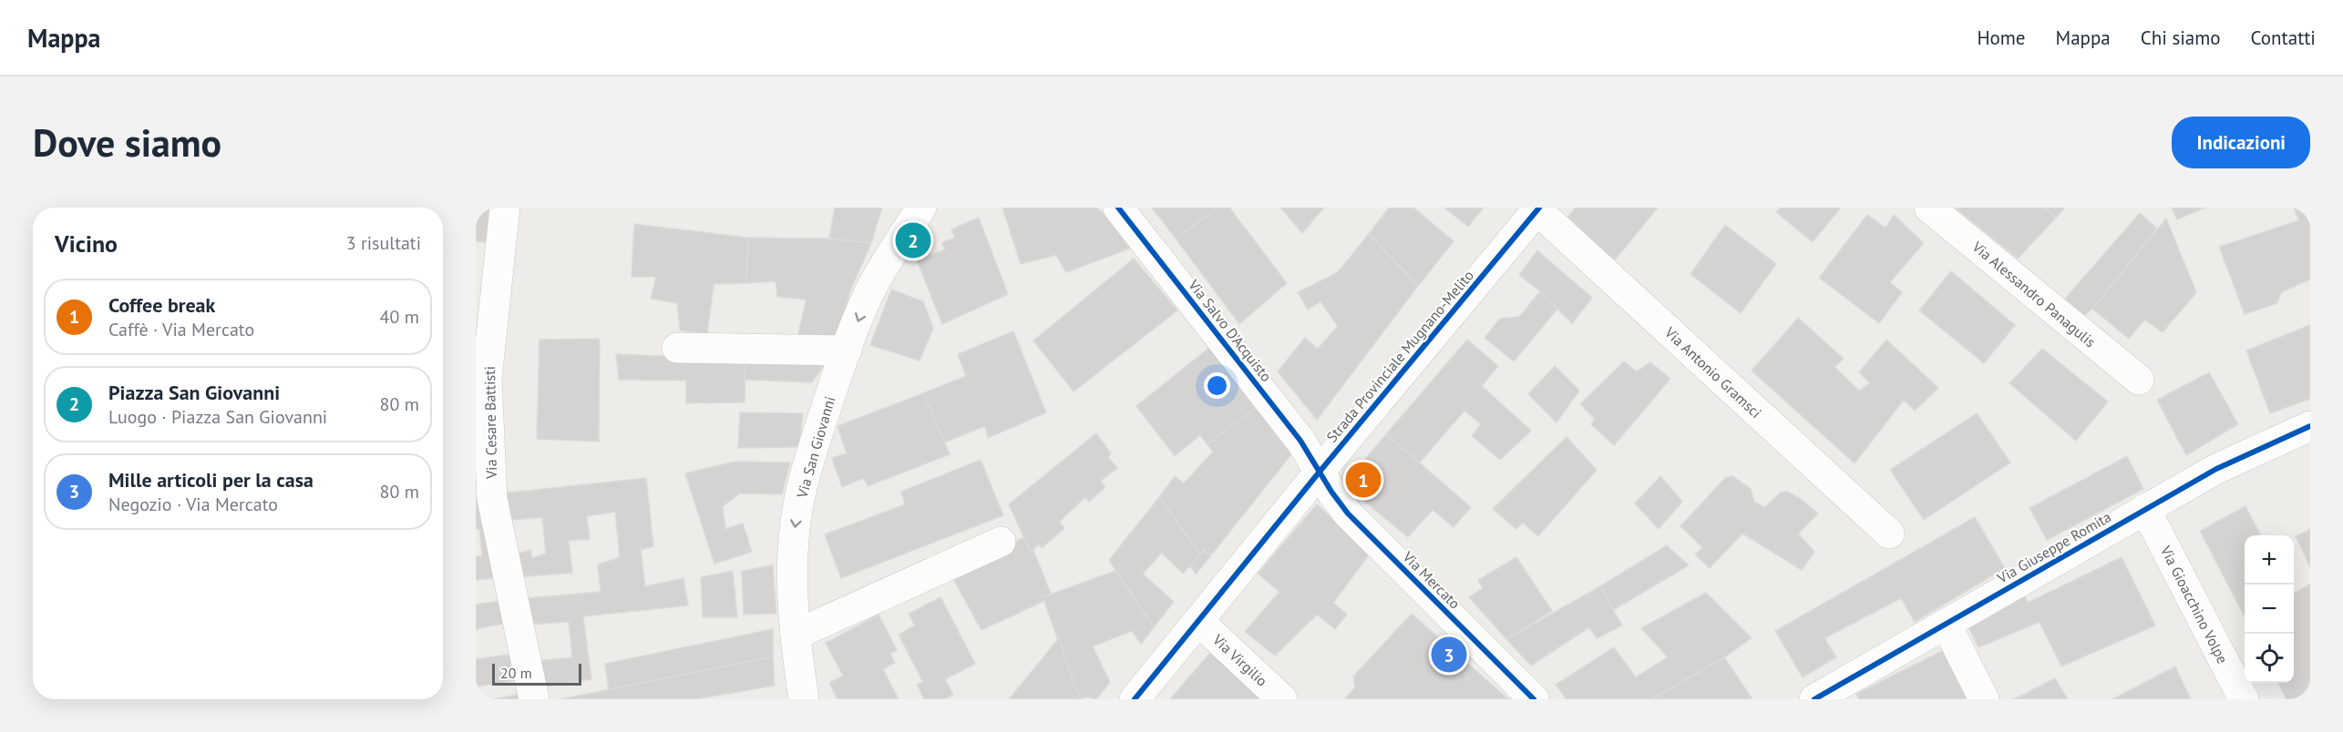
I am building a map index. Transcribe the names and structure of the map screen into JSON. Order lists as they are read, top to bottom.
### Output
{
  "streets": {
    "street": [
      "Via Alessandro Panagulis",
      "Via Salvo D'Acquisto",
      "Strada Provinciale Mugnano-Melito",
      "Via Antonio Gramsci",
      "Via Cesare Battisti",
      "Via San Giovanni",
      "Via Giuseppe Romita",
      "Via Mercato",
      "Via Gioacchino Volpe",
      "Via Virgilio"
    ]
  },
  "crossings": [
    ["Via Salvo D'Acquisto", "Strada Provinciale Mugnano-Melito"],
    ["Via Salvo D'Acquisto", "Via Mercato"],
    ["Strada Provinciale Mugnano-Melito", "Via Antonio Gramsci"],
    ["Strada Provinciale Mugnano-Melito", "Via Mercato"],
    ["Strada Provinciale Mugnano-Melito", "Via Virgilio"],
    ["Via Giuseppe Romita", "Via Gioacchino Volpe"]
  ],
  "one_way": ["Via San Giovanni"],
  "scale_bar": "20 m",
  "page": {
    "header": "Mappa",
    "nav": [
      "Home",
      "Mappa",
      "Chi siamo",
      "Contatti"
    ],
    "buttons": "Indicazioni",
    "title": "Dove siamo",
    "heading": ["Vicino", "3 risultati"],
    "pins": ["2", "1", "3"],
    "list": [
      {
        "mark": "1",
        "name": "Coffee break",
        "note": "Caffè · Via Mercato",
        "value": "40 m"
      },
      {
        "mark": "2",
        "name": "Piazza San Giovanni",
        "note": "Luogo · Piazza San Giovanni",
        "value": "80 m"
      },
      {
        "mark": "3",
        "name": "Mille articoli per la casa",
        "note": "Negozio · Via Mercato",
        "value": "80 m"
      }
    ],
    "map_buttons": ["+", "−"],
    "scale": "20 m"
  }
}
